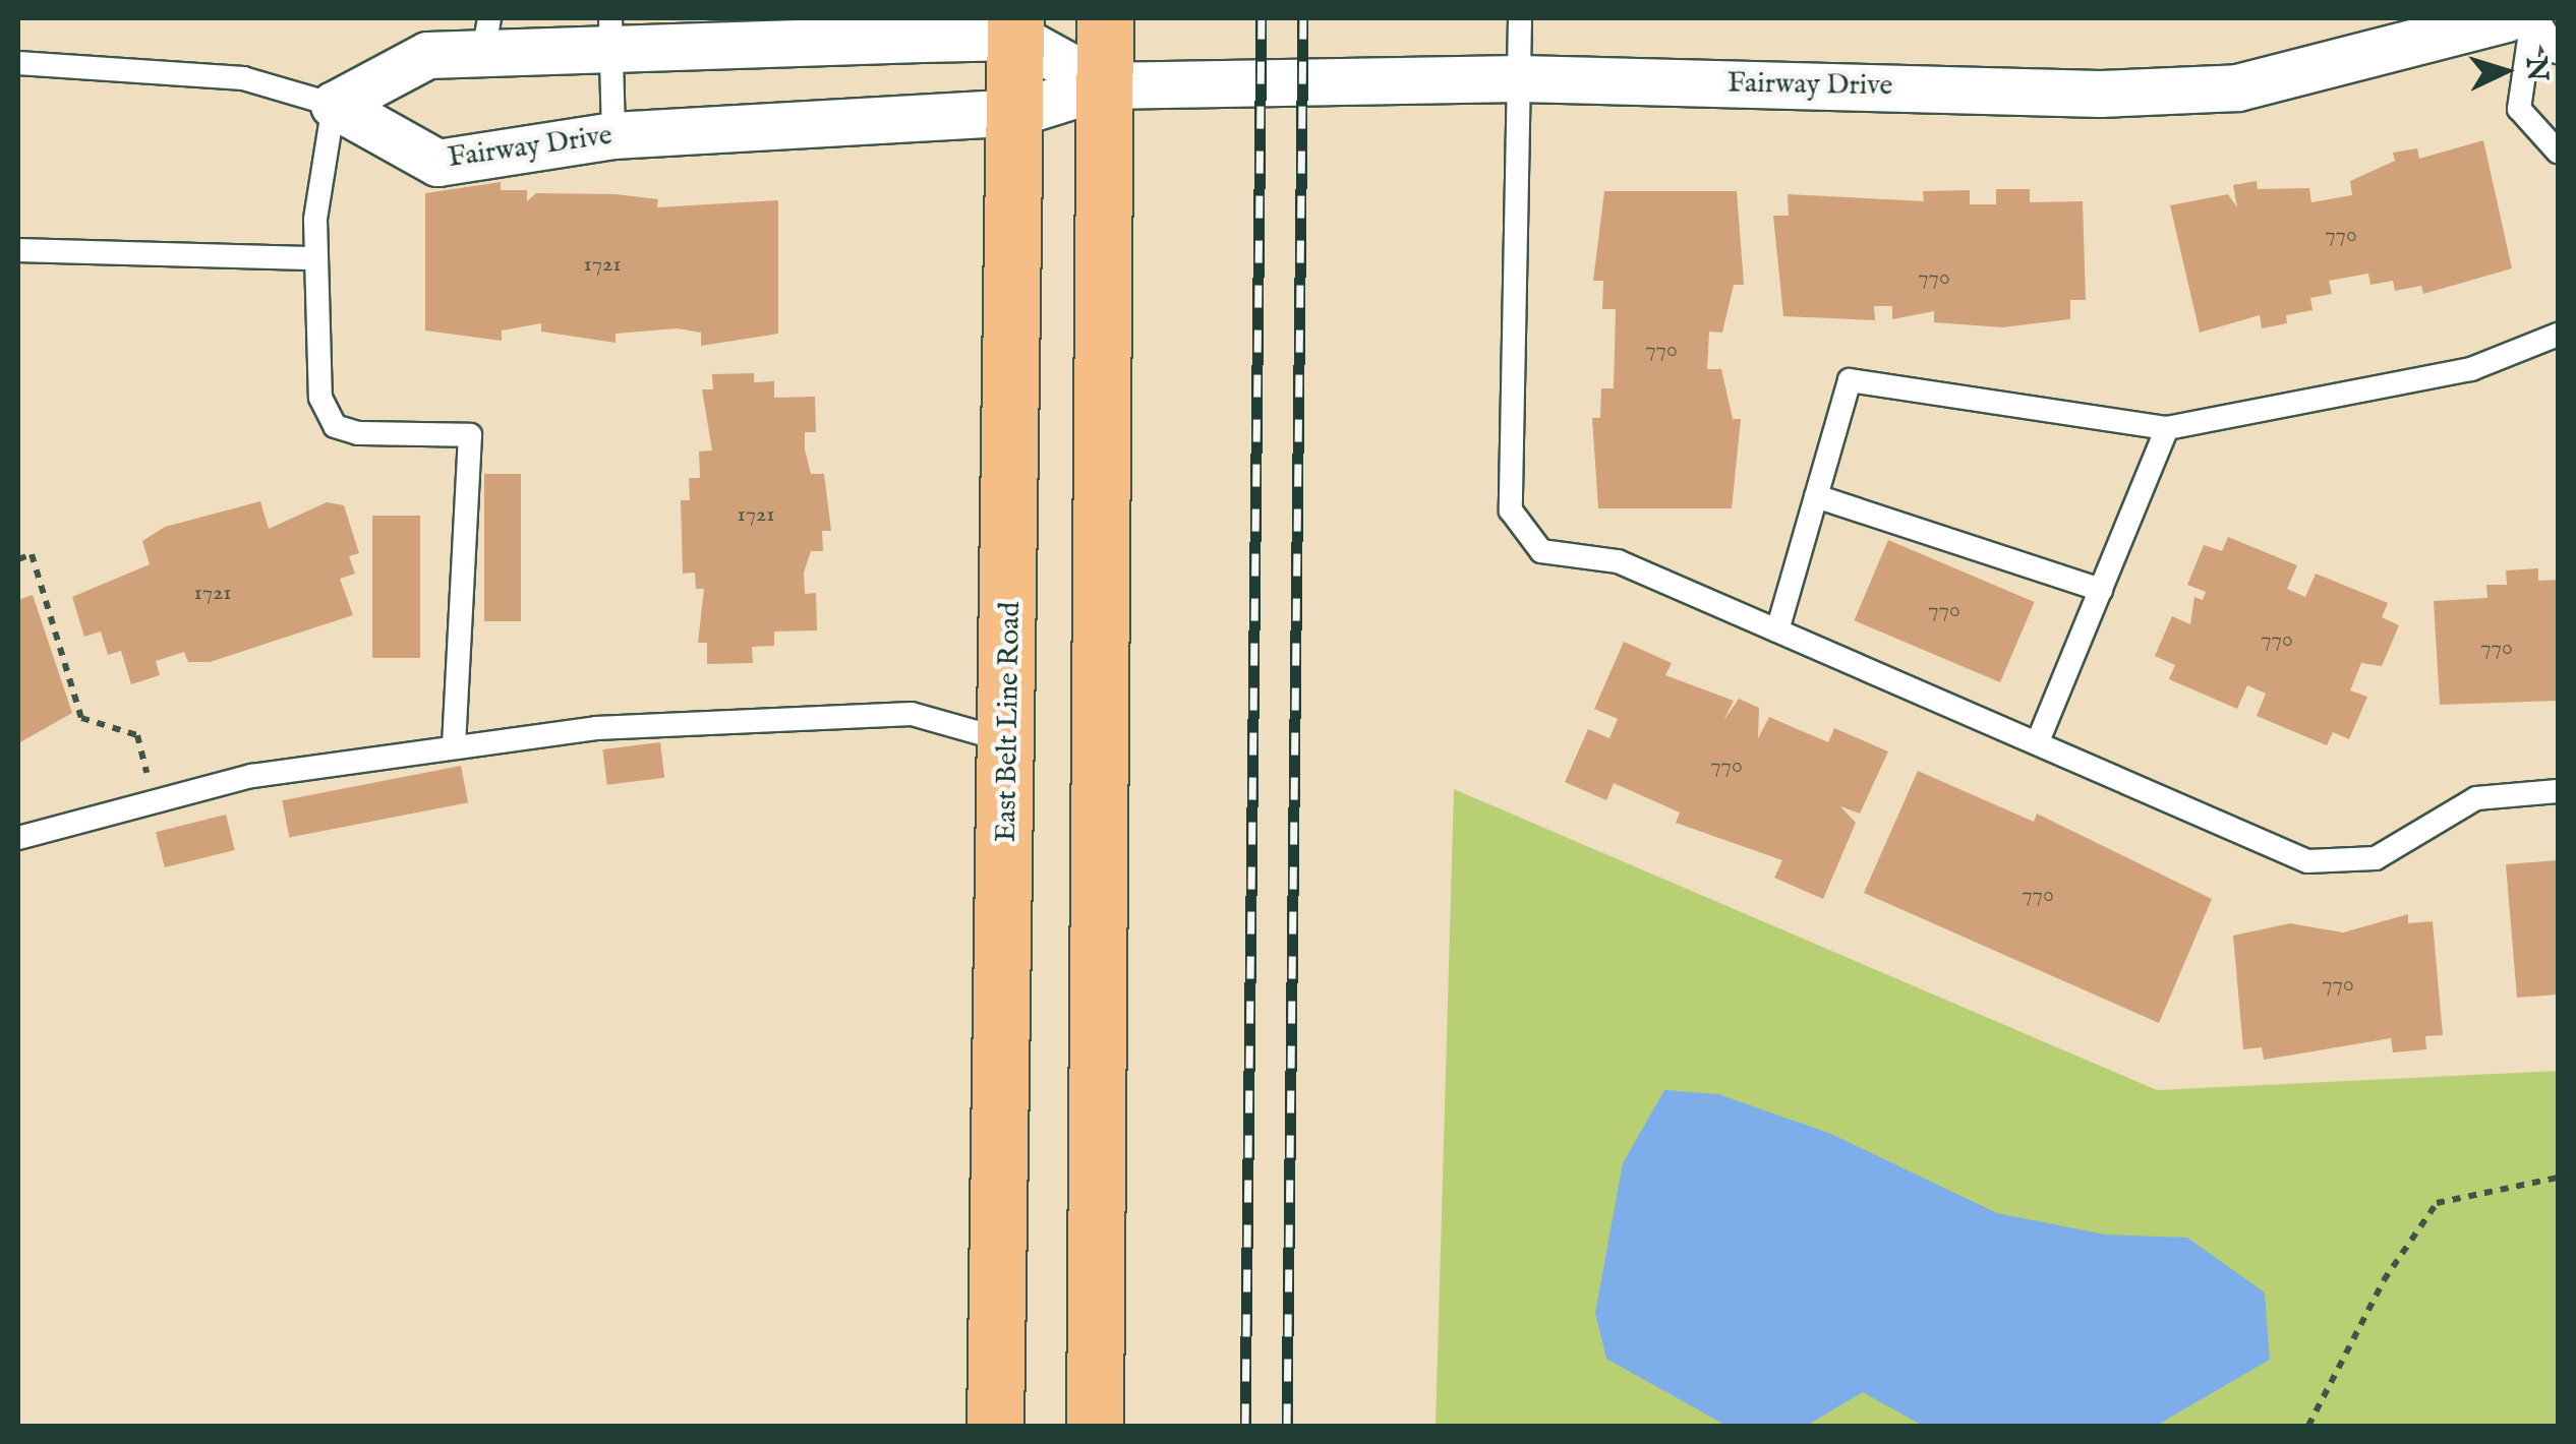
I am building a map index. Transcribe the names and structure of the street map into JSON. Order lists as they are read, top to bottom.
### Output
{
  "streets": {
    "main road": ["East Belt Line Road"],
    "street": ["Fairway Drive"]
  },
  "crossings": [
    ["Fairway Drive", "East Belt Line Road"]
  ],
  "house_numbers": [
    "770",
    "1721",
    "770",
    "770",
    "1721",
    "1721",
    "770",
    "770",
    "770",
    "770",
    "770",
    "770"
  ],
  "north": "right"
}
